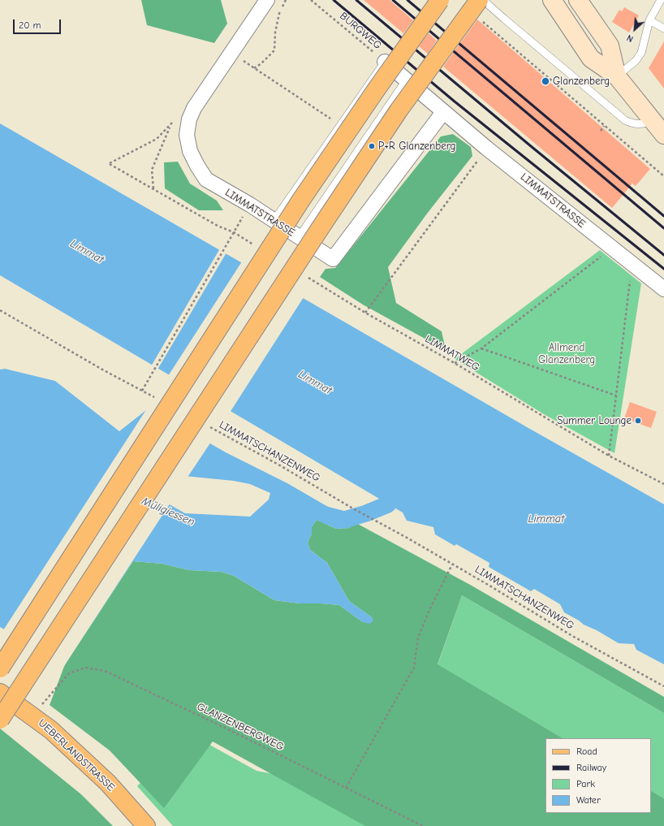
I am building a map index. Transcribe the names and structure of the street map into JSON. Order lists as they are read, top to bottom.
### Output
{
  "streets": {
    "main road": ["UEBERLANDSTRASSE"],
    "street": ["LIMMATSTRASSE"],
    "path": [
      "BURGWEG",
      "LIMMATWEG",
      "LIMMATSCHANZENWEG",
      "GLANZENBERGWEG"
    ]
  },
  "crossings": [
    ["BURGWEG", "LIMMATSTRASSE"]
  ],
  "water": ["Limmat", "Müligiessen"],
  "parks": ["Allmend Glanzenberg"],
  "places": ["Glanzenberg", "P+R Glanzenberg", "Summer Lounge"],
  "legend": [
    "Road",
    "Railway",
    "Park",
    "Water"
  ],
  "scale_bar": "20 m",
  "north": "bottom left"
}
